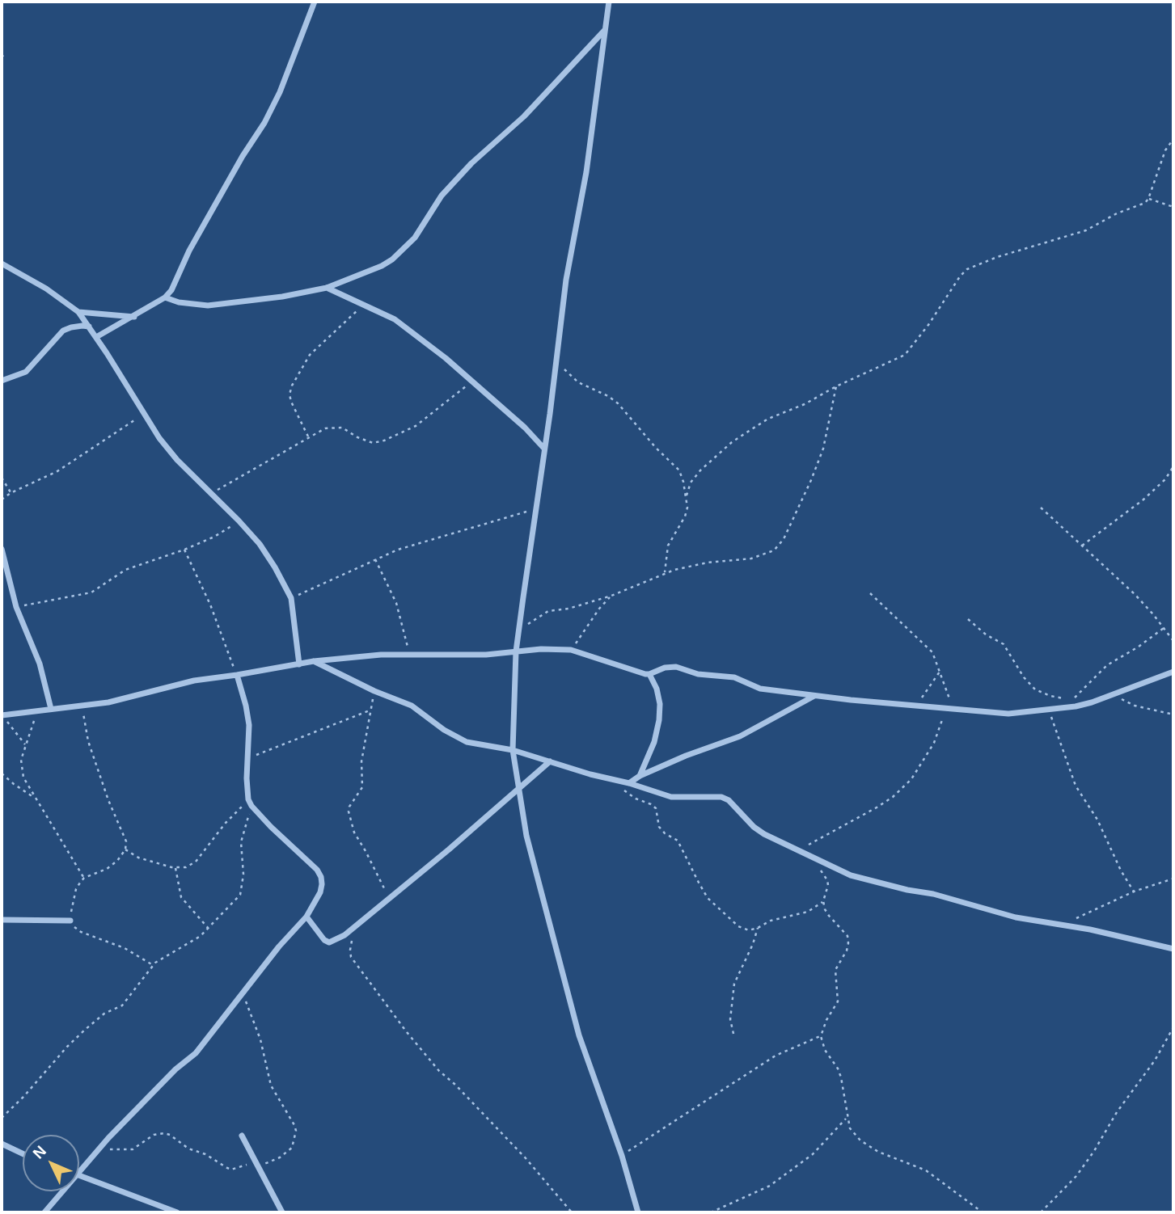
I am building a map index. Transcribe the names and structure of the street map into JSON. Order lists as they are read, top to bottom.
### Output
{
  "north": "top left"
}
